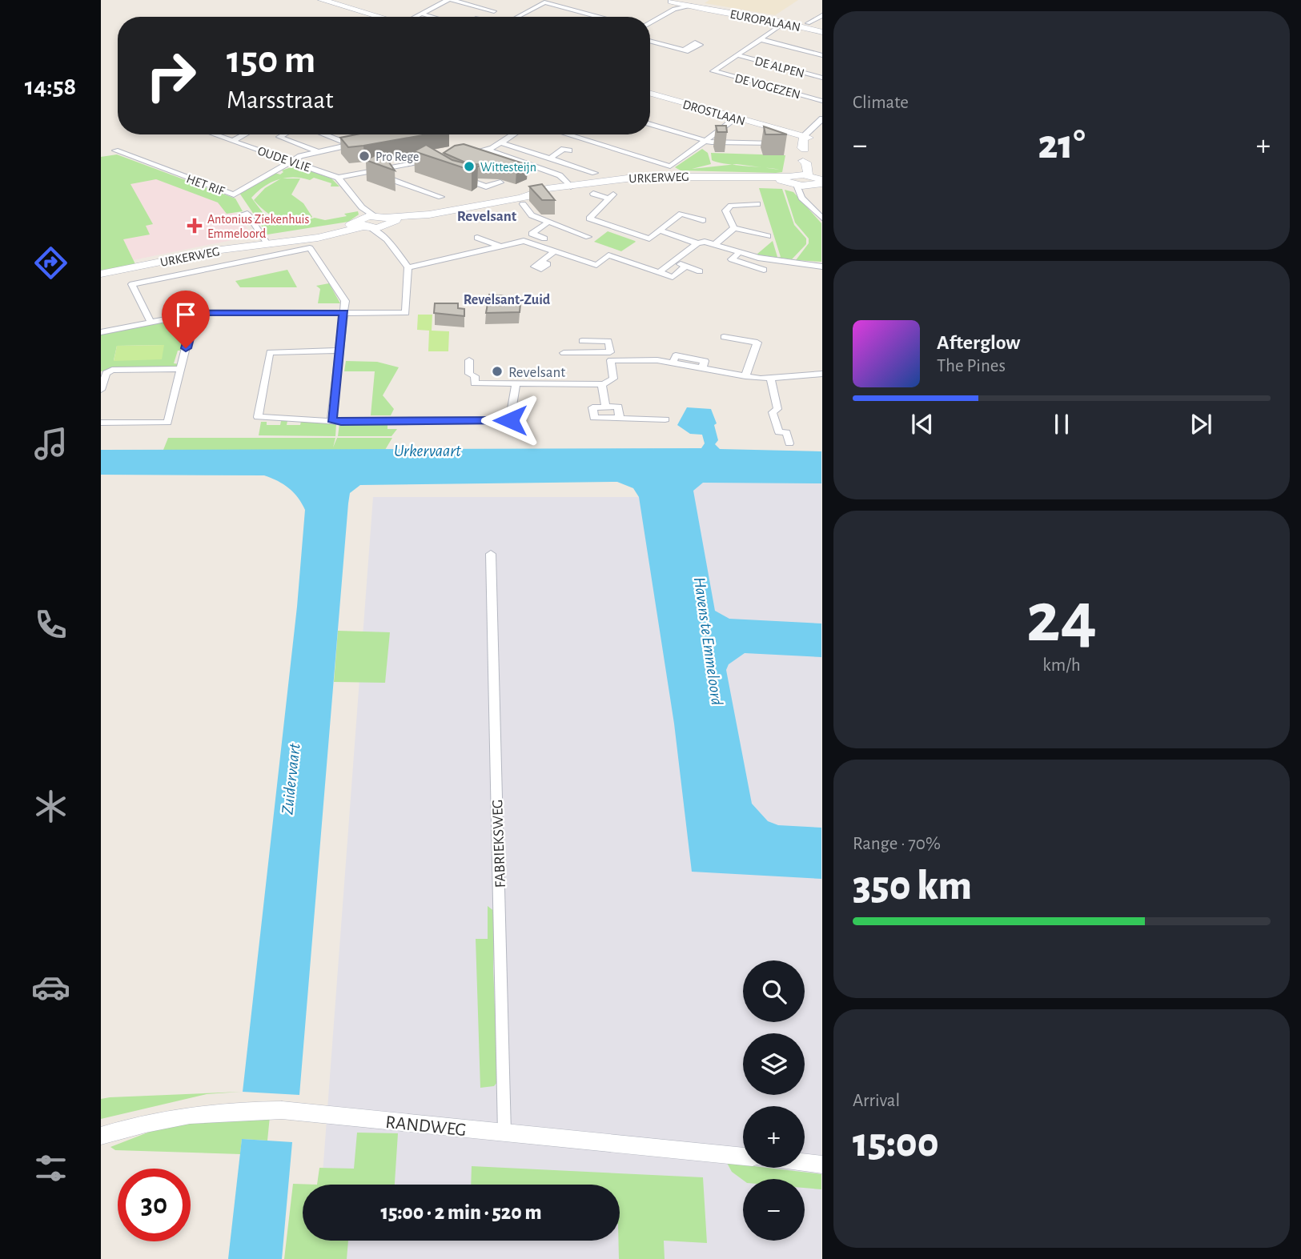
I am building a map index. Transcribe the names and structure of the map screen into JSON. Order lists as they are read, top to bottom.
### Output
{
  "streets": {
    "street": [
      "EUROPALAAN",
      "DE ALPEN",
      "DE VOGEZEN",
      "DROSTLAAN",
      "OUDE VLIE",
      "URKERWEG",
      "HET RIF",
      "FABRIEKSWEG",
      "RANDWEG"
    ]
  },
  "crossings": [
    ["DE ALPEN", "DE VOGEZEN"],
    ["OUDE VLIE", "HET RIF"],
    ["FABRIEKSWEG", "RANDWEG"]
  ],
  "districts": ["Revelsant", "Revelsant-Zuid"],
  "water": ["Urkervaart", "Havens te Emmeloord", "Zuidervaart"],
  "places": {
    "other": ["Pro Rege", "Wittesteijn", "Revelsant"],
    "health": ["Antonius Ziekenhuis Emmeloord"]
  },
  "page": {
    "tabs": "14:58",
    "tile": [
      "Climate",
      ["24", "km/h"],
      ["Range · 70%", "350 km"],
      ["Arrival", "15:00"]
    ],
    "turn": ["150 m", "Marsstraat"],
    "heat": ["−", "21°", "+"],
    "song": ["Afterglow", "The Pines"],
    "map_buttons": ["+", "−"],
    "limit": "30",
    "trip": "15:00 · 2 min · 520 m"
  }
}
